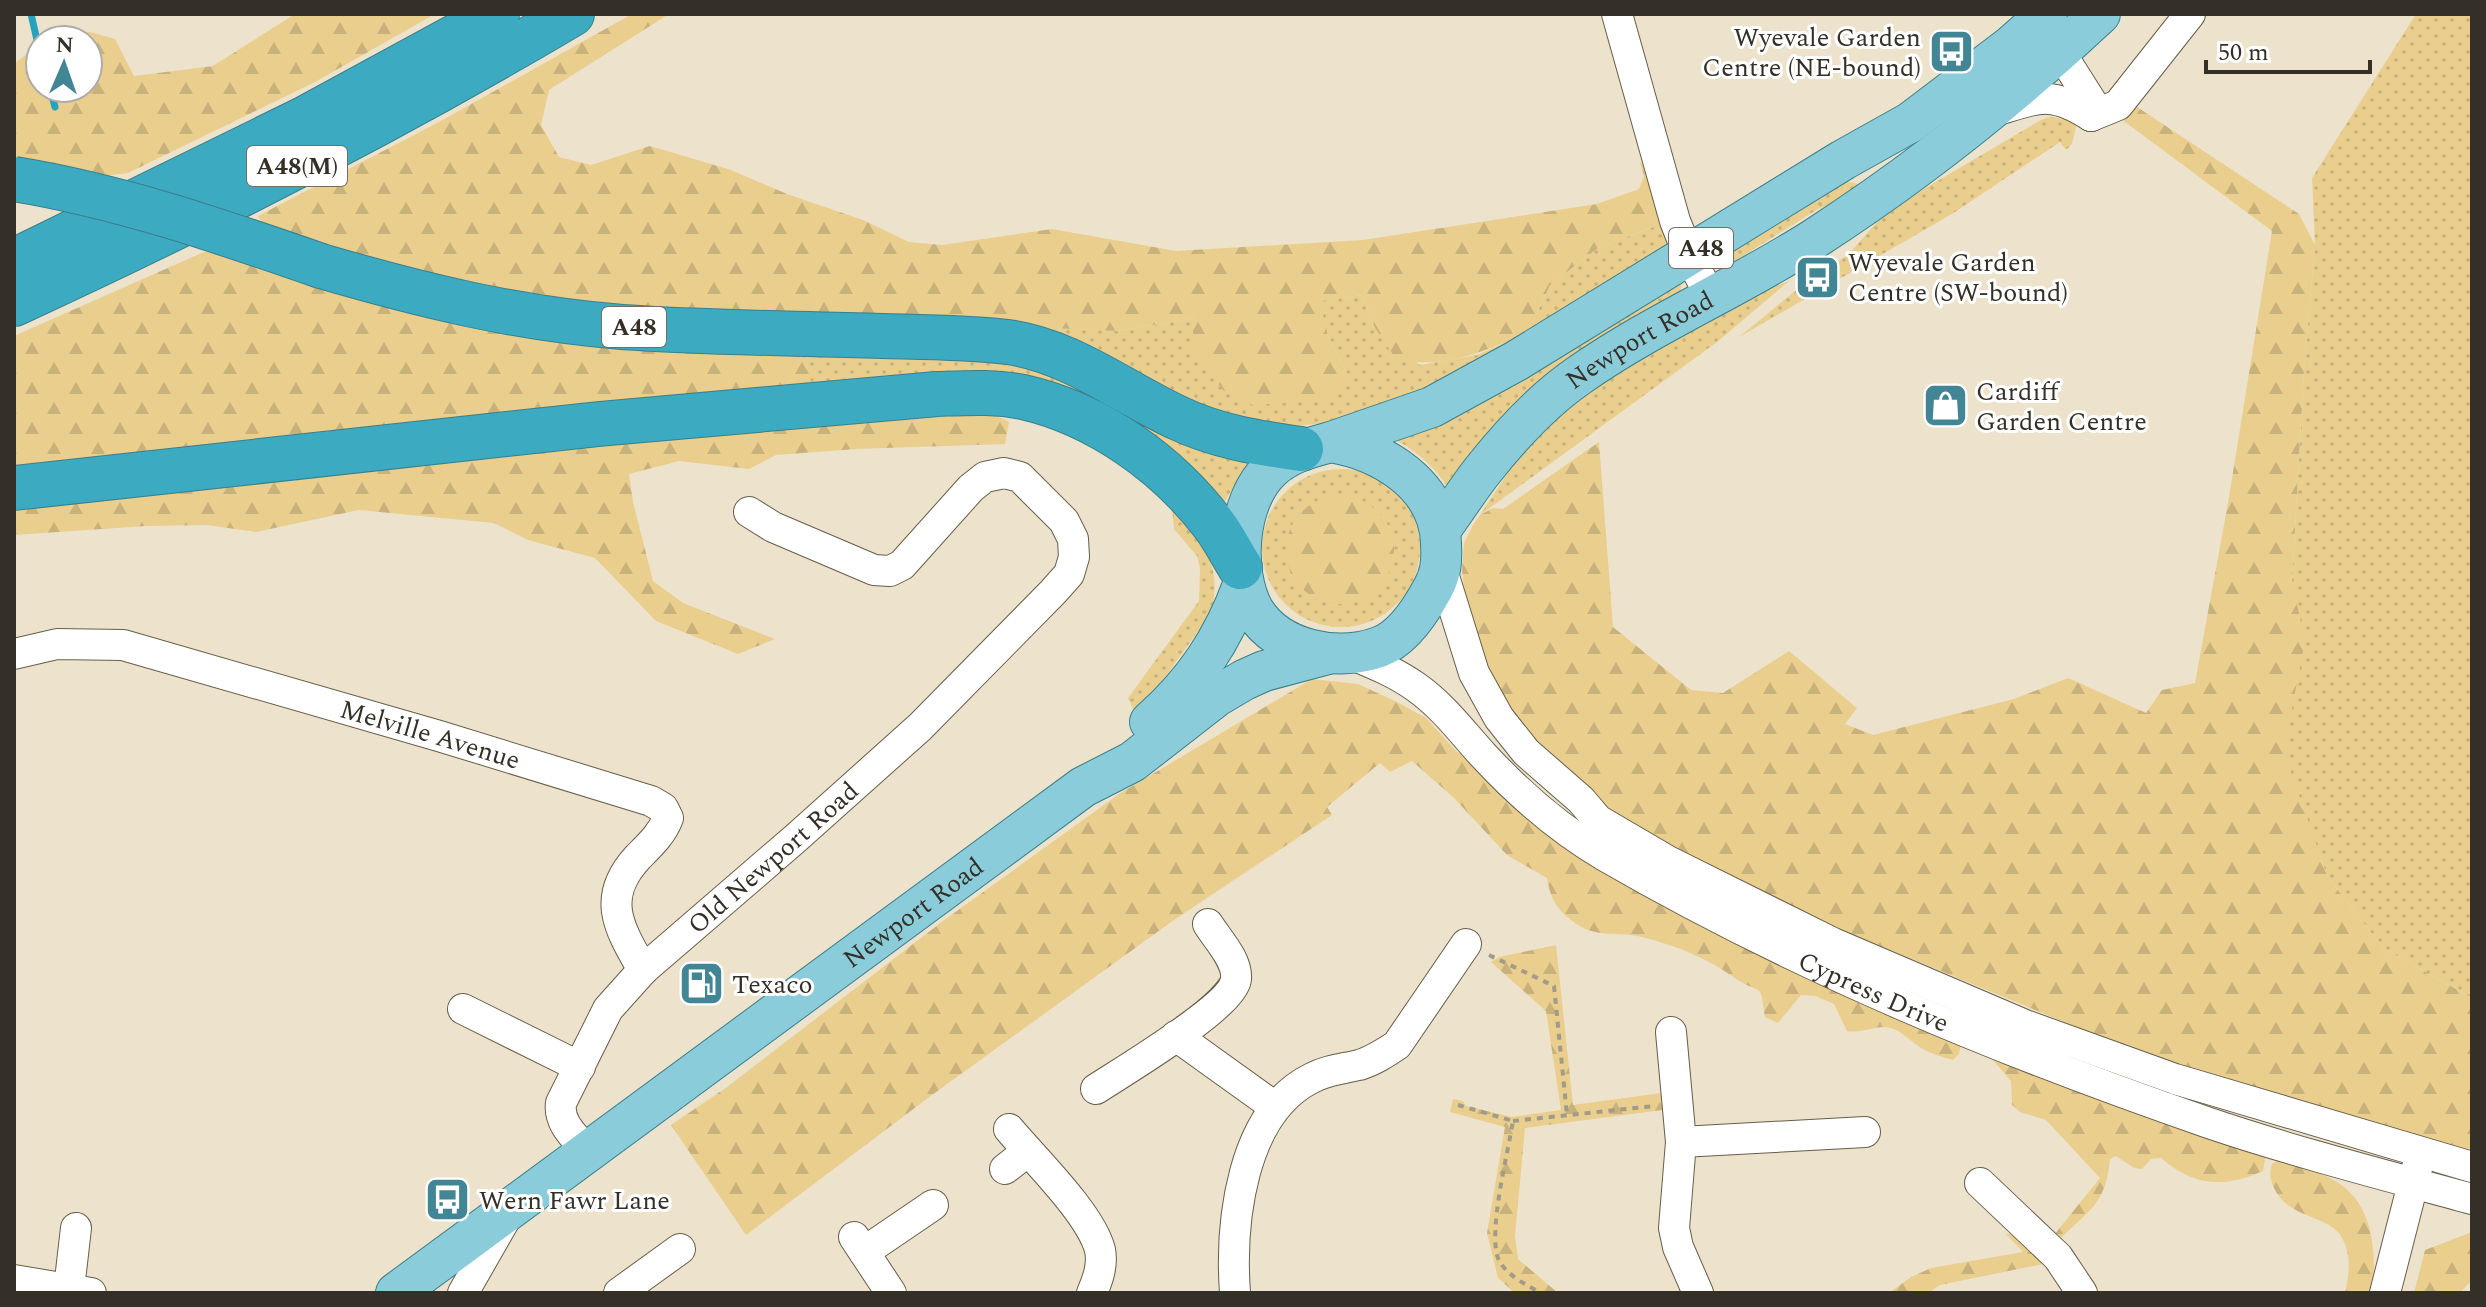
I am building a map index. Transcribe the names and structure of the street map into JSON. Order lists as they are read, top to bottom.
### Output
{
  "streets": {
    "highway": ["A48(M)", "A48"],
    "main road": ["Newport Road"],
    "street": ["Melville Avenue", "Old Newport Road", "Cypress Drive"]
  },
  "crossings": [
    ["A48", "Newport Road"],
    ["A48", "Cypress Drive"],
    ["Newport Road", "Old Newport Road"],
    ["Newport Road", "Cypress Drive"],
    ["Melville Avenue", "Old Newport Road"]
  ],
  "places": {
    "bus stop": ["Wyevale Garden Centre (NE-bound)", "Wyevale Garden Centre (SW-bound)", "Wern Fawr Lane"],
    "shop": ["Cardiff Garden Centre"],
    "fuel station": ["Texaco"]
  },
  "scale_bar": "50 m",
  "north": "top"
}
